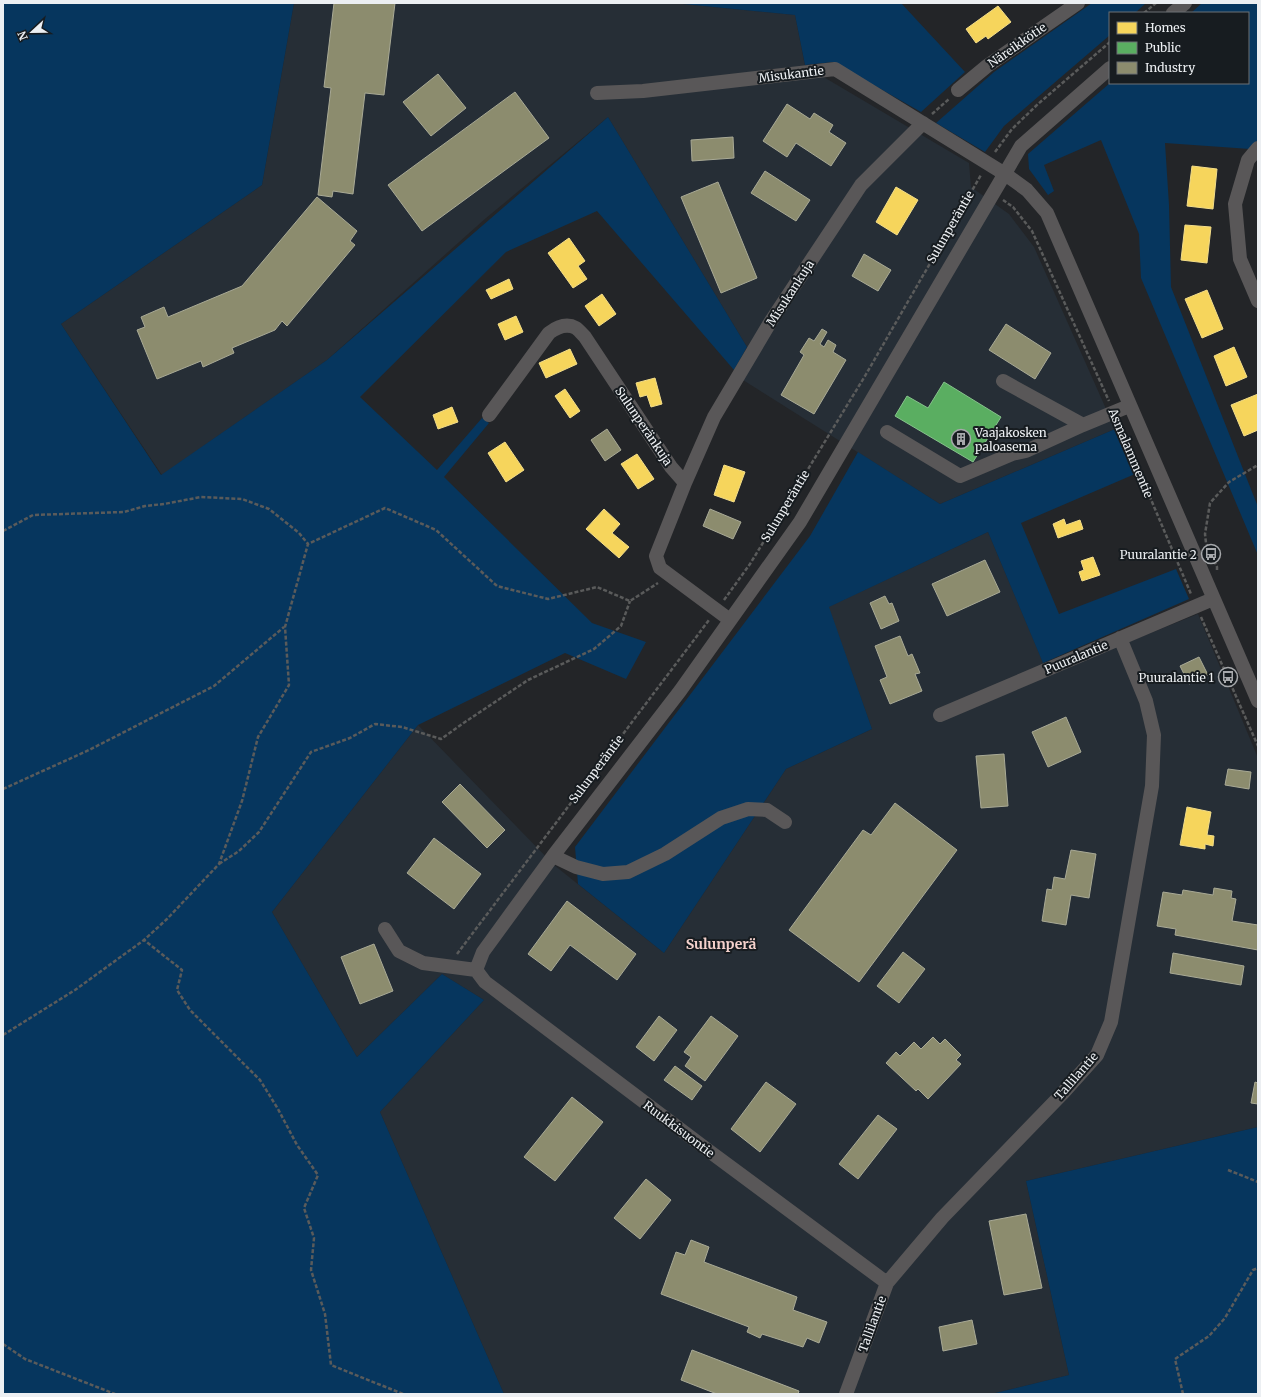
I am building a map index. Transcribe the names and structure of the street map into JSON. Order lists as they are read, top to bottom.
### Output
{
  "streets": {
    "street": [
      "Näreikkötie",
      "Misukantie",
      "Sulunperäntie",
      "Misukankuja",
      "Sulunperänkuja",
      "Asmalammentie",
      "Puuralantie",
      "Tallilantie",
      "Ruukkisuontie"
    ]
  },
  "crossings": [
    ["Misukantie", "Sulunperäntie"],
    ["Misukantie", "Misukankuja"],
    ["Misukantie", "Asmalammentie"],
    ["Sulunperäntie", "Asmalammentie"],
    ["Sulunperäntie", "Ruukkisuontie"],
    ["Misukankuja", "Sulunperänkuja"],
    ["Asmalammentie", "Puuralantie"],
    ["Puuralantie", "Tallilantie"],
    ["Tallilantie", "Ruukkisuontie"]
  ],
  "districts": ["Sulunperä"],
  "places": {
    "building": ["Vaajakosken paloasema"],
    "bus stop": ["Puuralantie 2", "Puuralantie 1"]
  },
  "legend": ["Homes", "Public", "Industry"],
  "north": "left"
}
